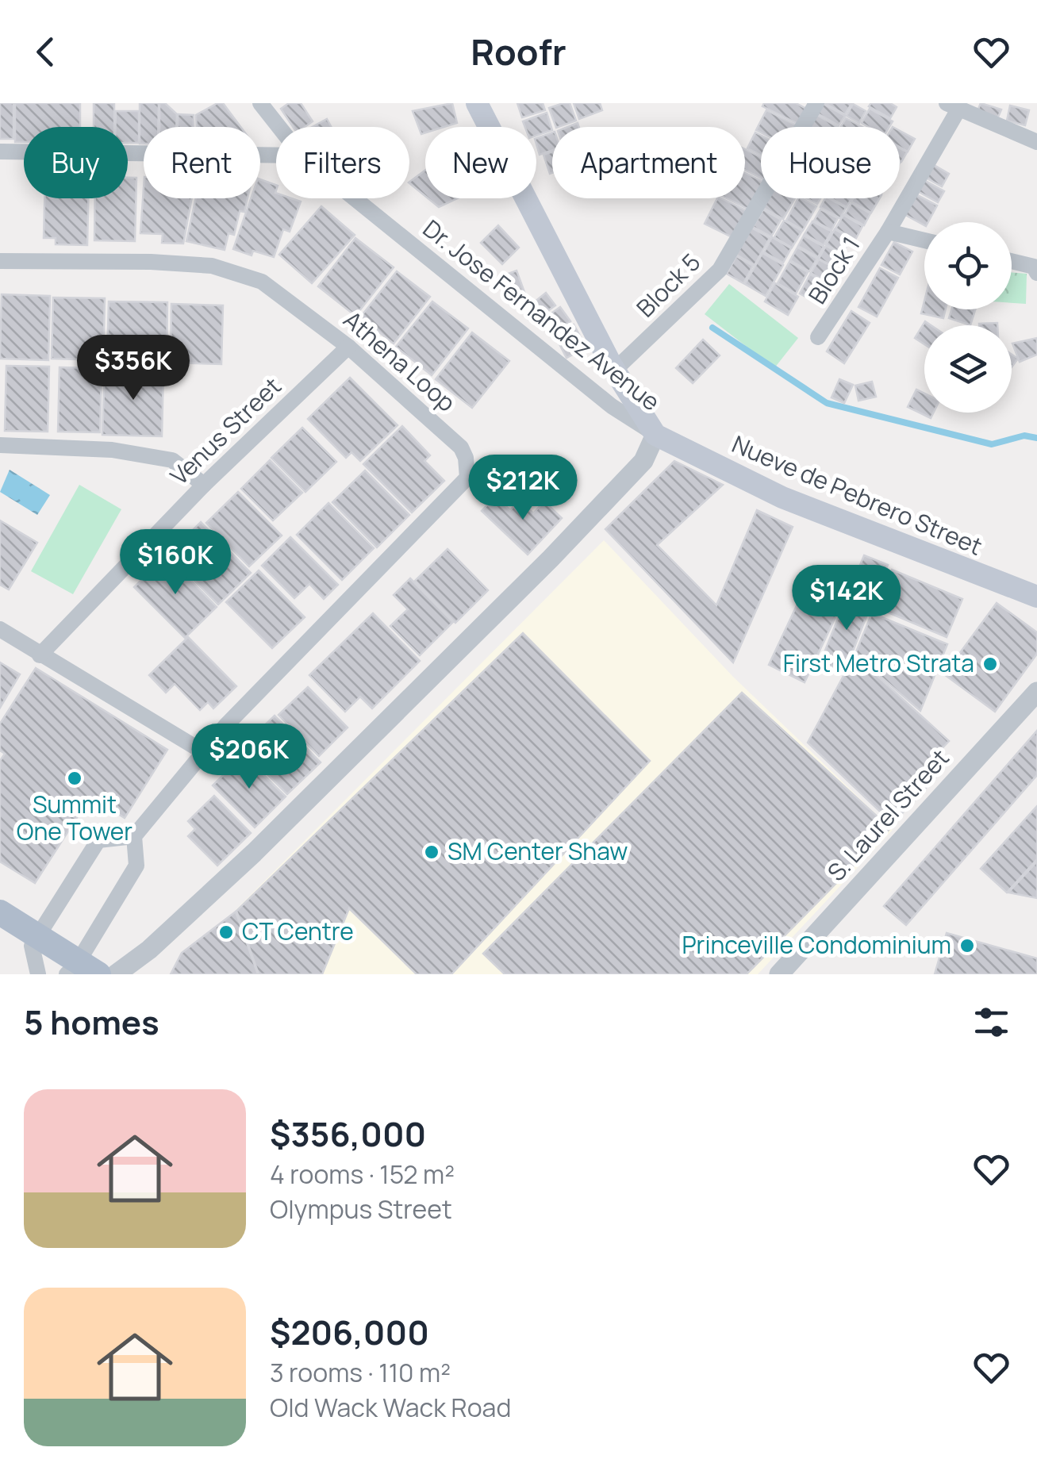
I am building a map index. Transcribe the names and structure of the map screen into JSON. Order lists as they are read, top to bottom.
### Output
{
  "streets": {
    "main road": ["Nueve de Pebrero Street"],
    "street": [
      "Block 1",
      "Block 5",
      "Dr. Jose Fernandez Avenue",
      "Athena Loop",
      "Venus Street",
      "S. Laurel Street"
    ]
  },
  "crossings": [
    ["Dr. Jose Fernandez Avenue", "Nueve de Pebrero Street"],
    ["Athena Loop", "Venus Street"]
  ],
  "places": [
    "First Metro Strata",
    "Summit One Tower",
    "SM Center Shaw",
    "CT Centre",
    "Princeville Condominium"
  ],
  "page": {
    "header": "Roofr",
    "chip": [
      "Buy",
      "Rent",
      "Filters",
      "New",
      "Apartment",
      "House"
    ],
    "price": [
      "$356K",
      "$212K",
      "$160K",
      "$142K",
      "$206K"
    ],
    "heading": "5 homes",
    "list": [
      {
        "name": "$356,000",
        "note": "4 rooms · 152 m² · Olympus Street"
      },
      {
        "name": "$206,000",
        "note": "3 rooms · 110 m² · Old Wack Wack Road"
      }
    ]
  }
}
